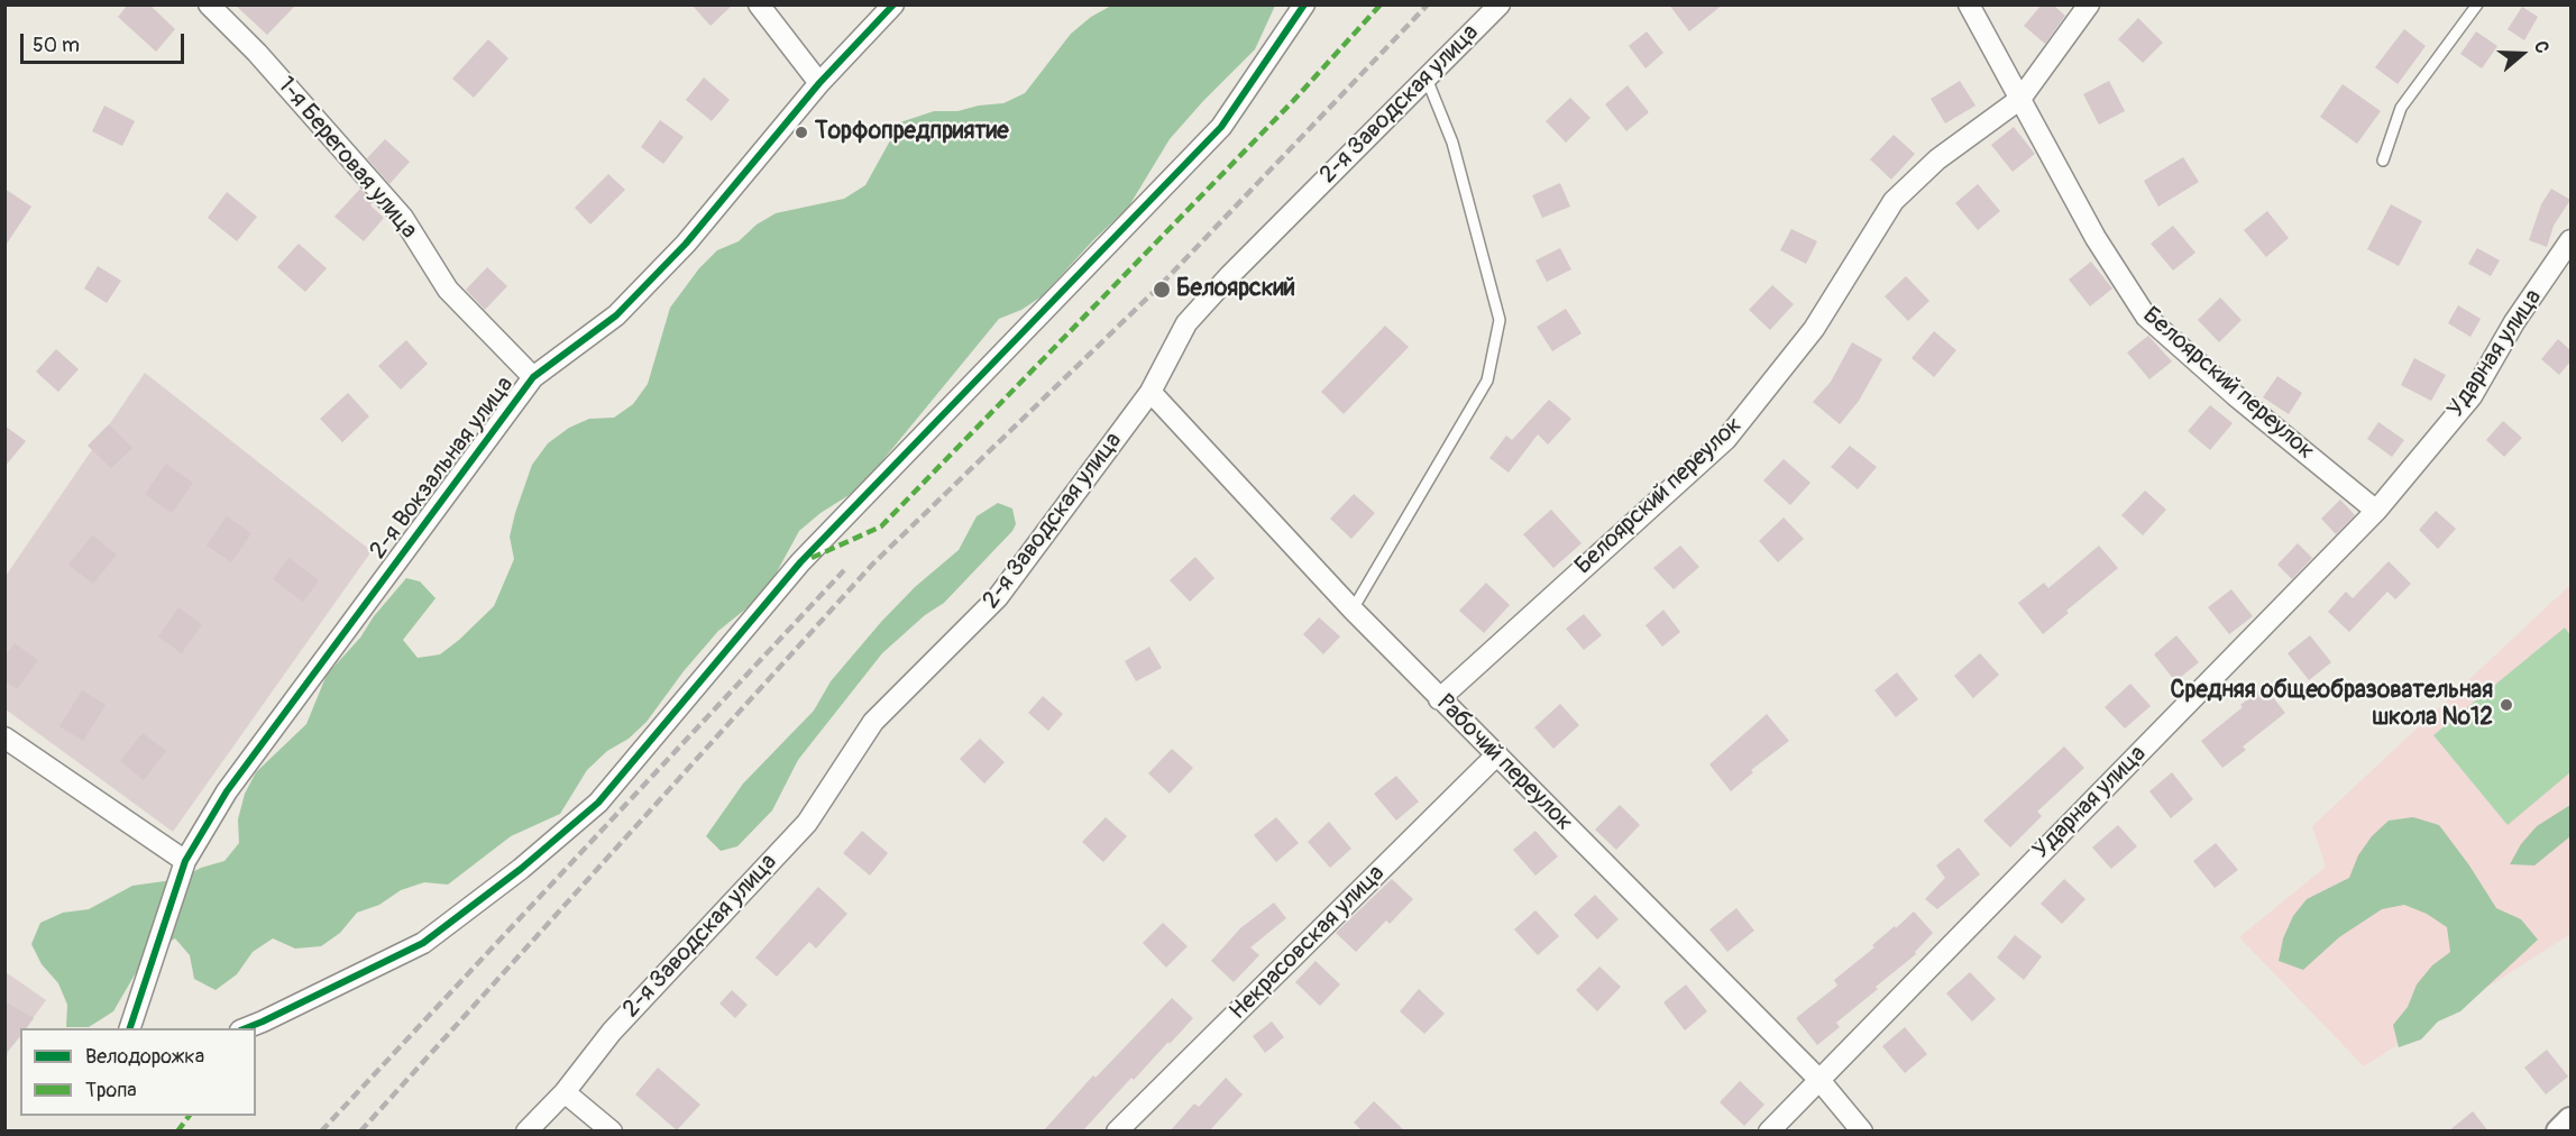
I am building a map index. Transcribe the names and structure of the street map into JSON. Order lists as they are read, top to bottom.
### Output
{
  "streets": {
    "street": [
      "2-я Заводская улица",
      "1-я Береговая улица",
      "Ударная улица",
      "Белоярский переулок",
      "2-я Вокзальная улица",
      "Рабочий переулок",
      "Некрасовская улица"
    ]
  },
  "crossings": [
    ["2-я Заводская улица", "Рабочий переулок"],
    ["1-я Береговая улица", "2-я Вокзальная улица"],
    ["Ударная улица", "Белоярский переулок"],
    ["Ударная улица", "Рабочий переулок"],
    ["Белоярский переулок", "Рабочий переулок"],
    ["Рабочий переулок", "Некрасовская улица"]
  ],
  "places": ["Торфопредприятие", "Белоярский", "Средняя общеобразовательная школа №12"],
  "legend": ["Велодорожка", "Тропа"],
  "scale_bar": "50 m",
  "north": "right"
}
